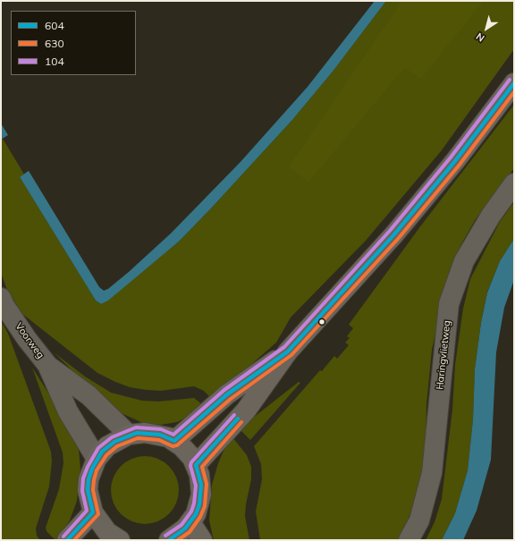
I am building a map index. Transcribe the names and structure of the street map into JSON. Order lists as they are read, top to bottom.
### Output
{
  "streets": {
    "street": ["Voorweg", "Haringvlietweg"]
  },
  "lines": ["transit line 104", "transit line 604", "transit line 630"],
  "legend": ["604", "630", "104"],
  "north": "bottom left"
}
